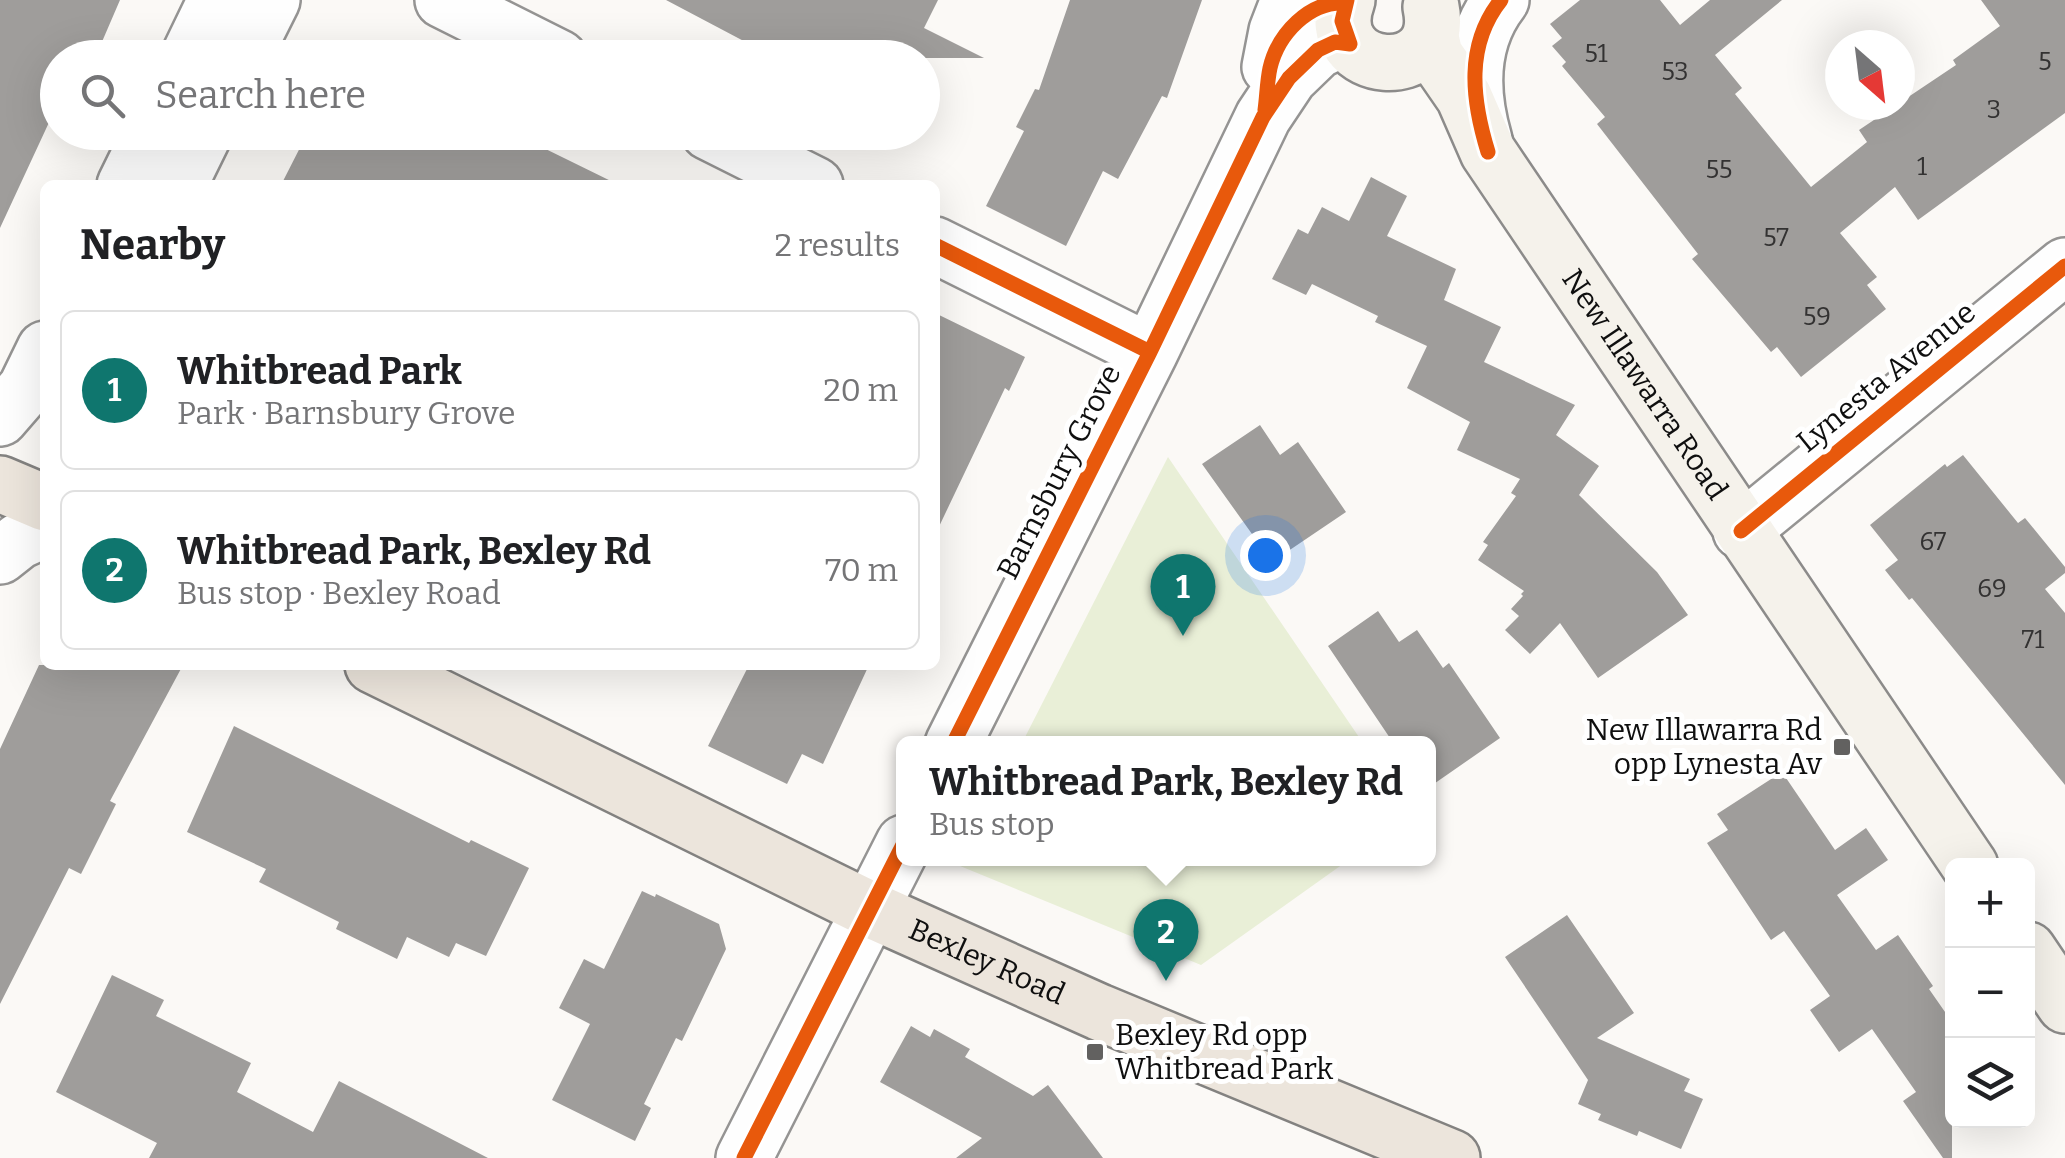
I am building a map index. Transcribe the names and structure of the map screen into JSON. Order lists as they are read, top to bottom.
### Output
{
  "streets": {
    "main road": ["New Illawarra Road", "Bexley Road"],
    "street": ["Lynesta Avenue", "Barnsbury Grove"]
  },
  "crossings": [
    ["Lynesta Avenue", "New Illawarra Road"],
    ["New Illawarra Road", "Barnsbury Grove"]
  ],
  "places": {
    "transit": ["New Illawarra Rd opp Lynesta Av", "Bexley Rd opp Whitbread Park"]
  },
  "house_numbers": [
    "51",
    "5",
    "53",
    "3",
    "1",
    "55",
    "57",
    "59",
    "67",
    "69",
    "71"
  ],
  "north": "bottom right",
  "page": {
    "search": "Search here",
    "heading": ["Nearby", "2 results"],
    "list": [
      {
        "mark": "1",
        "name": "Whitbread Park",
        "note": "Park · Barnsbury Grove",
        "value": "20 m"
      },
      {
        "mark": "2",
        "name": "Whitbread Park, Bexley Rd",
        "note": "Bus stop · Bexley Road",
        "value": "70 m"
      }
    ],
    "pins": ["1", "2"],
    "popup": ["Whitbread Park, Bexley Rd", "Bus stop"],
    "map_buttons": ["+", "−"]
  }
}
